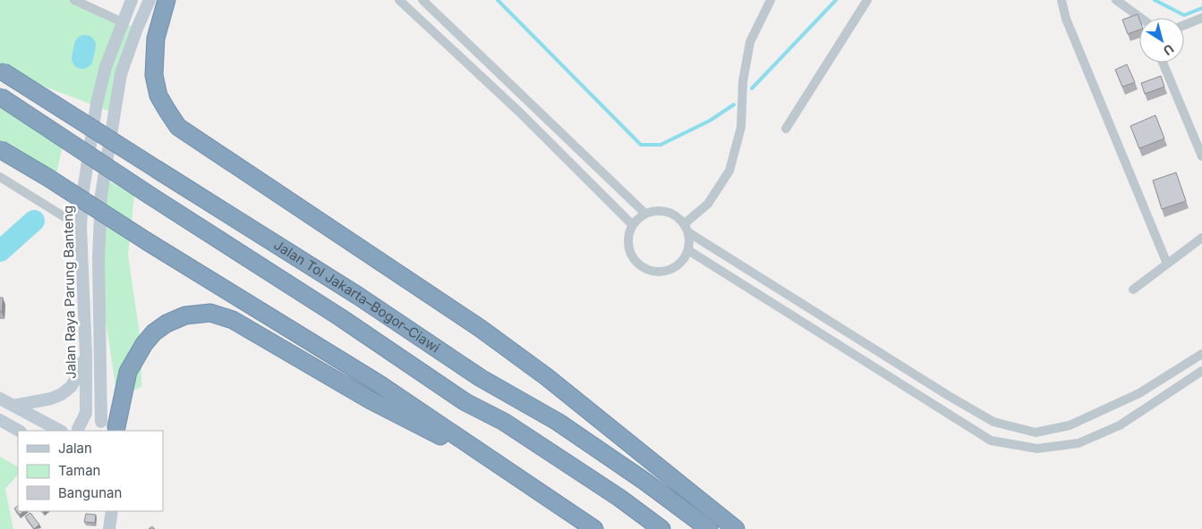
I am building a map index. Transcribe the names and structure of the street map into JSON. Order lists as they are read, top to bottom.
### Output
{
  "streets": {
    "highway": ["Jalan Tol Jakarta–Bogor–Ciawi"],
    "main road": ["Jalan Raya Parung Banteng"]
  },
  "legend": ["Jalan", "Taman", "Bangunan"],
  "north": "bottom right"
}
